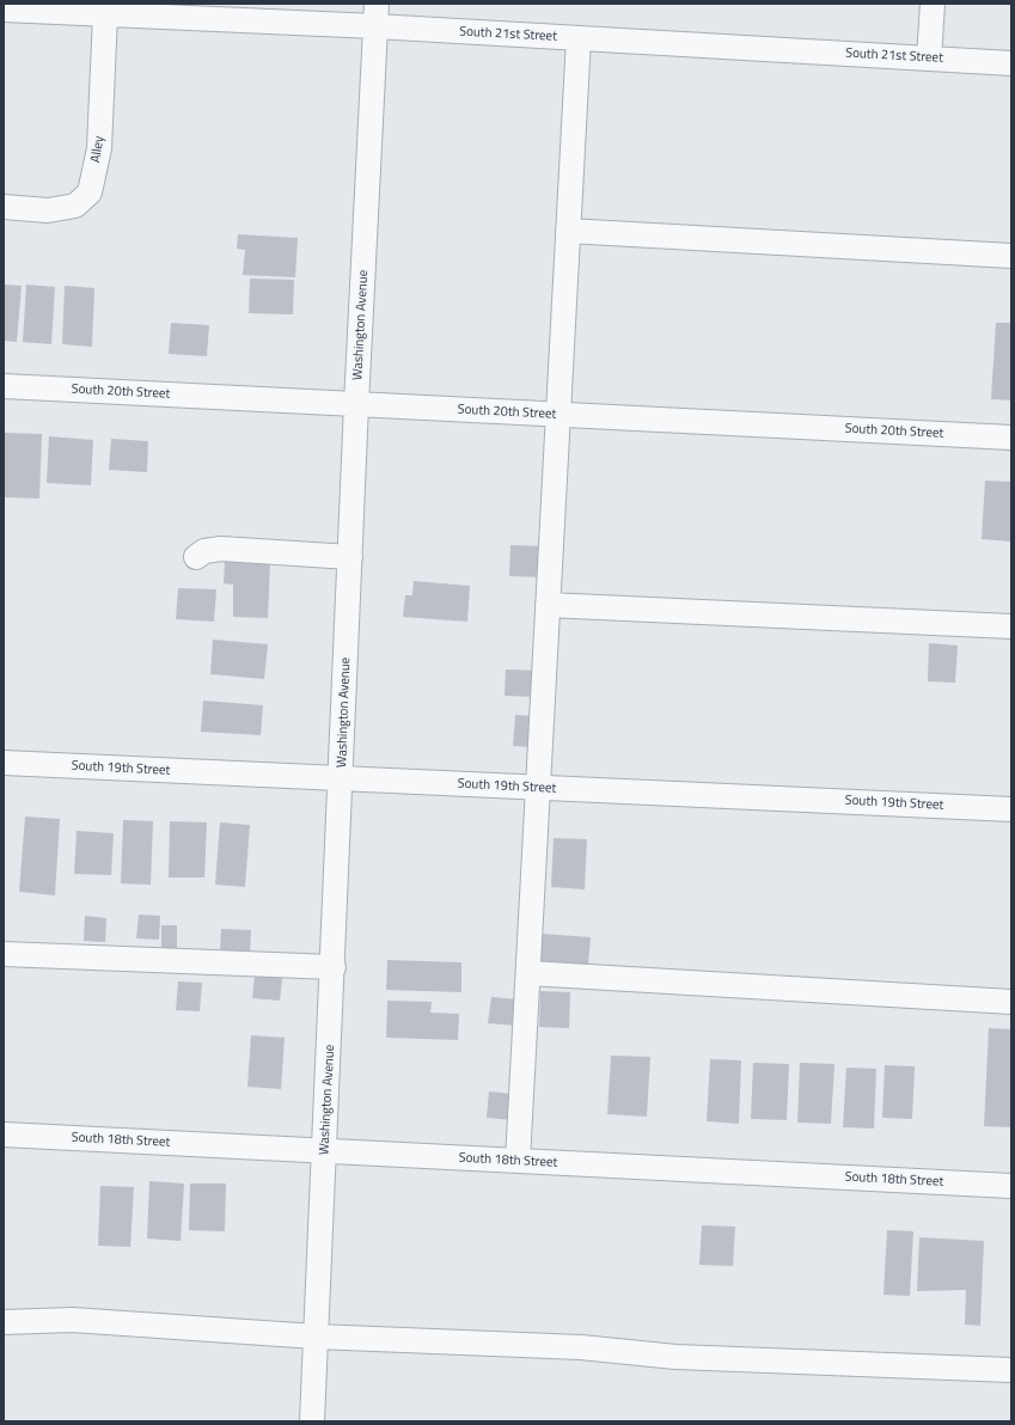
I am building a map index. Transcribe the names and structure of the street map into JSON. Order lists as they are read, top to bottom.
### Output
{
  "streets": {
    "street": [
      "South 21st Street",
      "Alley",
      "Washington Avenue",
      "South 20th Street",
      "South 19th Street",
      "South 18th Street"
    ]
  },
  "crossings": [
    ["South 21st Street", "Alley"],
    ["South 21st Street", "Washington Avenue"],
    ["Washington Avenue", "South 20th Street"],
    ["Washington Avenue", "South 19th Street"],
    ["Washington Avenue", "South 18th Street"]
  ]
}
